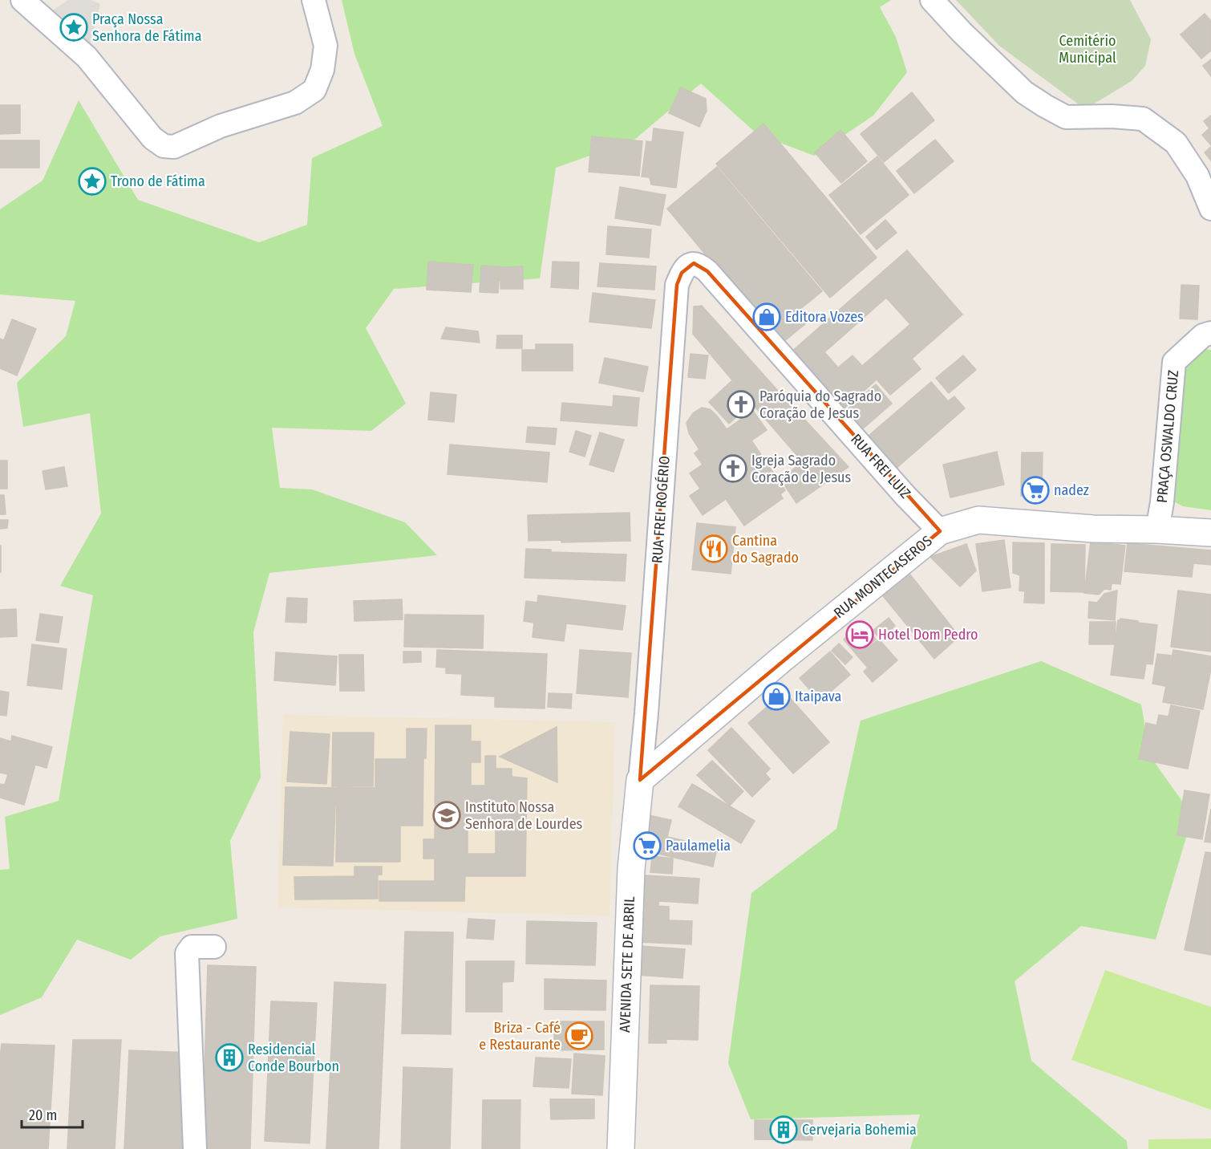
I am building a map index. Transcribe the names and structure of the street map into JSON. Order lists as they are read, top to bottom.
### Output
{
  "streets": {
    "main road": ["RUA MONTECASEROS", "AVENIDA SETE DE ABRIL"],
    "street": ["PRAÇA OSWALDO CRUZ", "RUA FREI LUIZ", "RUA FREI ROGÉRIO"]
  },
  "crossings": [
    ["PRAÇA OSWALDO CRUZ", "RUA MONTECASEROS"],
    ["RUA FREI LUIZ", "RUA FREI ROGÉRIO"],
    ["RUA FREI LUIZ", "RUA MONTECASEROS"],
    ["RUA FREI ROGÉRIO", "RUA MONTECASEROS"],
    ["RUA FREI ROGÉRIO", "AVENIDA SETE DE ABRIL"],
    ["RUA MONTECASEROS", "AVENIDA SETE DE ABRIL"]
  ],
  "parks": ["Cemitério Municipal"],
  "places": {
    "place": ["Praça Nossa Senhora de Fátima", "Trono de Fátima"],
    "shop": ["Editora Vozes", "Itaipava"],
    "church": ["Paróquia do Sagrado Coração de Jesus", "Igreja Sagrado Coração de Jesus"],
    "supermarket": ["nadez", "Paulamelia"],
    "restaurant": ["Cantina do Sagrado"],
    "hotel": ["Hotel Dom Pedro"],
    "school or university": ["Instituto Nossa Senhora de Lourdes"],
    "cafe": ["Briza - Café e Restaurante"],
    "building": ["Residencial Conde Bourbon", "Cervejaria Bohemia"]
  },
  "scale_bar": "20 m"
}
